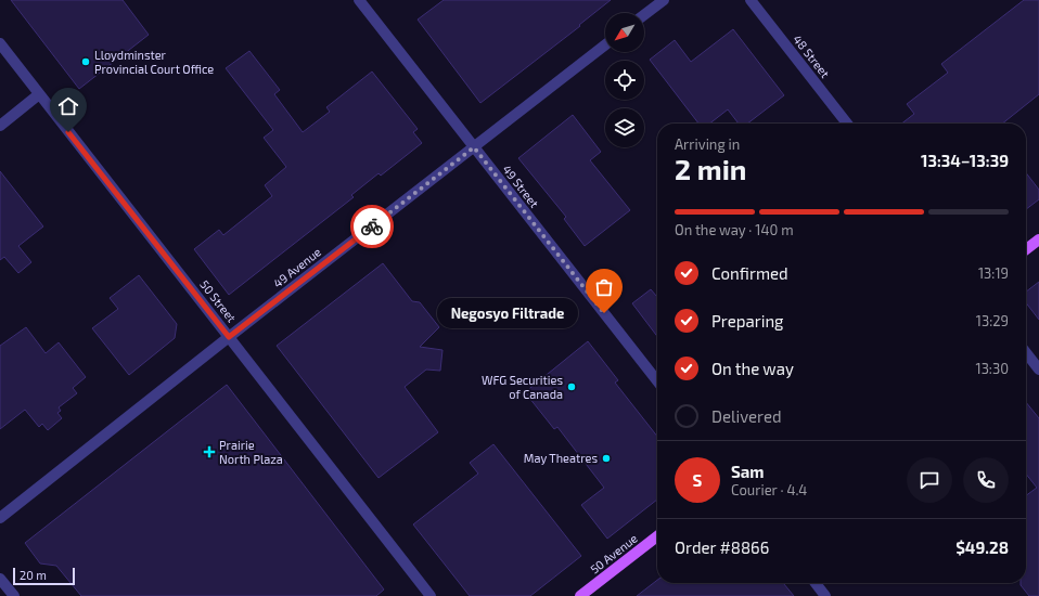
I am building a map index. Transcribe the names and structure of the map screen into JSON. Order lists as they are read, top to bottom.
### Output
{
  "streets": {
    "main road": ["50 Avenue"],
    "street": [
      "48 Street",
      "49 Street",
      "49 Avenue",
      "50 Street"
    ]
  },
  "crossings": [
    ["49 Street", "49 Avenue"],
    ["49 Avenue", "50 Street"]
  ],
  "places": {
    "other": [
      "Lloydminster Provincial Court Office",
      "Negosyo Filtrade",
      "WFG Securities of Canada",
      "May Theatres"
    ],
    "health": ["Prairie North Plaza"]
  },
  "scale_bar": "20 m",
  "north": "bottom left",
  "page": {
    "heading": ["2 min", "Arriving in", "13:34–13:39"],
    "panel": [
      "Sam",
      "Courier · 4.4",
      "Order #8866",
      "$49.28"
    ],
    "bar": "On the way · 140 m",
    "list": [
      ["Confirmed", "13:19"],
      ["Preparing", "13:29"],
      ["On the way", "13:30"],
      "Delivered"
    ],
    "bubble": "Negosyo Filtrade",
    "round": "S",
    "scale": "20 m"
  }
}
